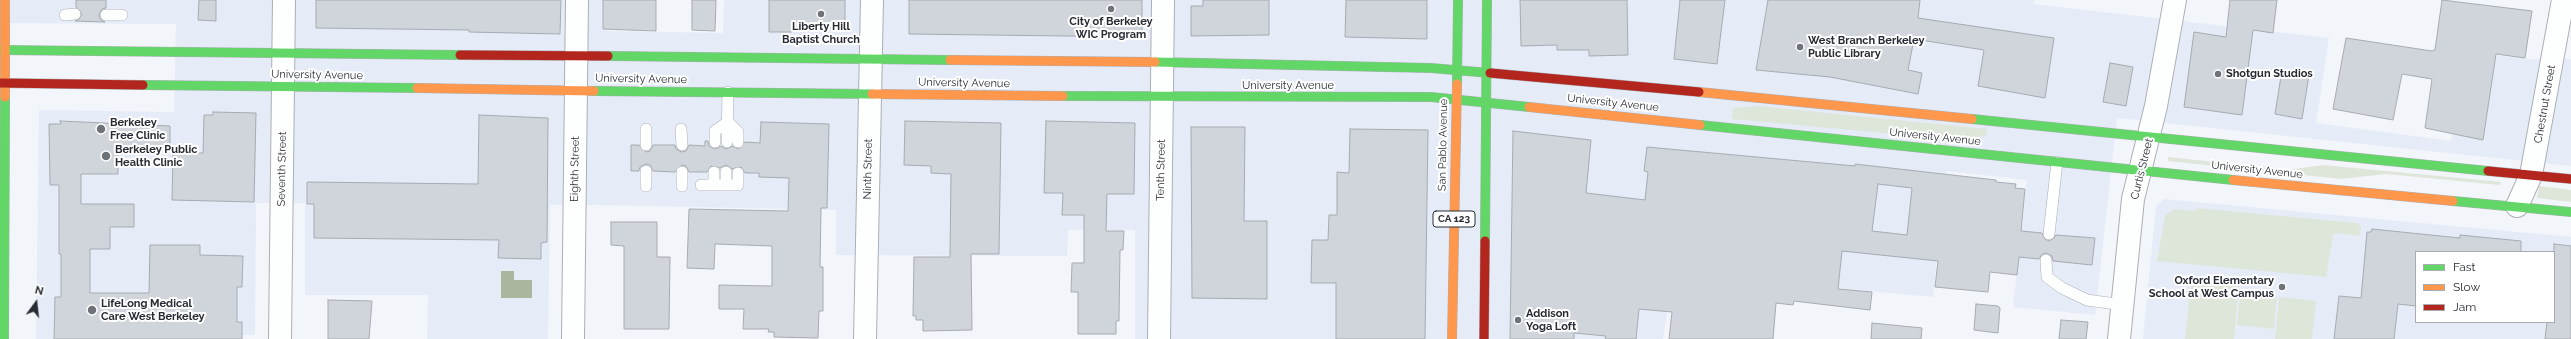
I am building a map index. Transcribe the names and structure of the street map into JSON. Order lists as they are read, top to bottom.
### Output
{
  "streets": {
    "main road": ["University Avenue", "San Pablo Avenue", "CA 123"],
    "street": [
      "Chestnut Street",
      "Seventh Street",
      "Eighth Street",
      "Ninth Street",
      "Curtis Street",
      "Tenth Street"
    ]
  },
  "crossings": [
    ["University Avenue", "Chestnut Street"],
    ["University Avenue", "San Pablo Avenue"],
    ["University Avenue", "Seventh Street"],
    ["University Avenue", "Eighth Street"],
    ["University Avenue", "Ninth Street"],
    ["University Avenue", "Curtis Street"],
    ["University Avenue", "Tenth Street"],
    ["University Avenue", "CA 123"]
  ],
  "places": [
    "City of Berkeley WIC Program",
    "Liberty Hill Baptist Church",
    "West Branch Berkeley Public Library",
    "Shotgun Studios",
    "Berkeley Free Clinic",
    "Berkeley Public Health Clinic",
    "Oxford Elementary School at West Campus",
    "LifeLong Medical Care West Berkeley",
    "Addison Yoga Loft"
  ],
  "legend": ["Fast", "Slow", "Jam"],
  "north": "top"
}
